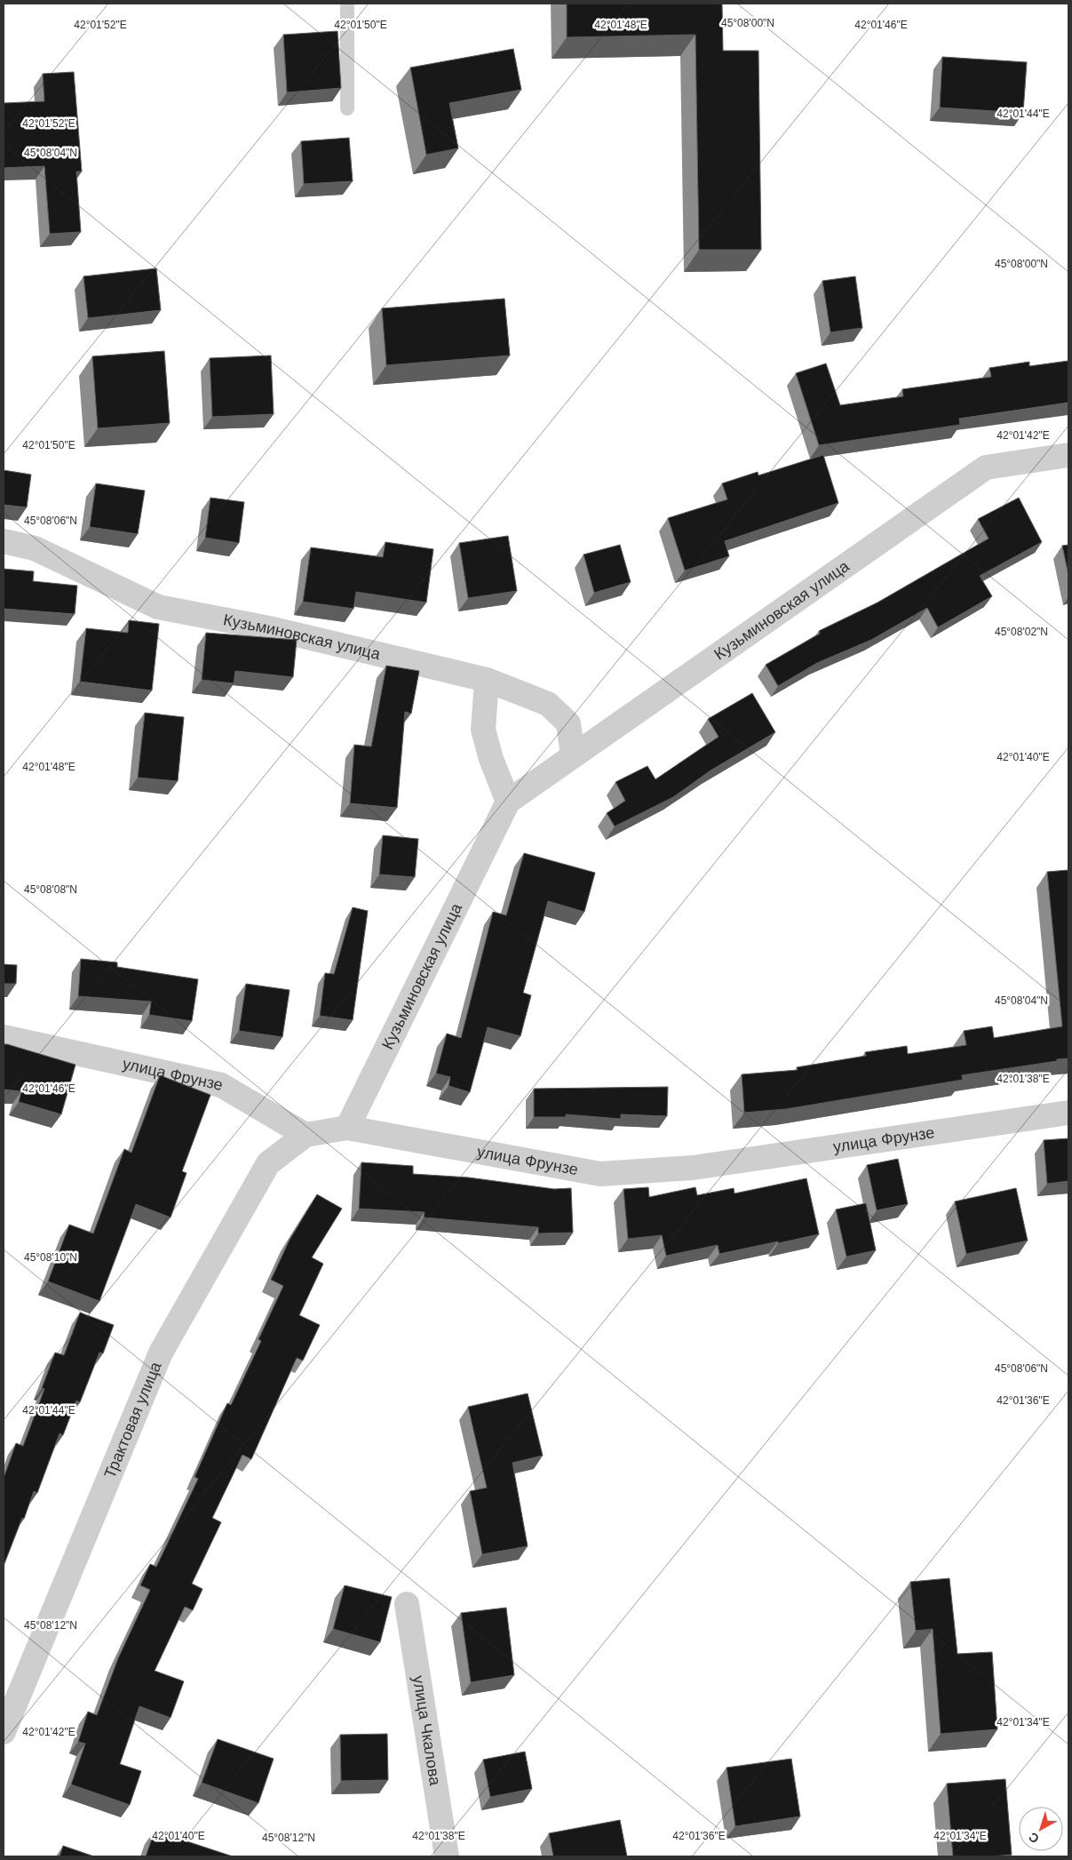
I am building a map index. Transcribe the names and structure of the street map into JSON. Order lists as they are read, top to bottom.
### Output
{
  "streets": {
    "street": [
      "Кузьминовская улица",
      "улица Фрунзе",
      "Трактовая улица",
      "улица Чкалова"
    ]
  },
  "crossings": [
    ["Кузьминовская улица", "улица Фрунзе"],
    ["улица Фрунзе", "Трактовая улица"]
  ],
  "north": "bottom left",
  "coordinates": [
    "45°08'00\"N",
    "42°01'52\"E",
    "42°01'50\"E",
    "42°01'48\"E",
    "42°01'46\"E",
    "42°01'44\"E",
    "45°08'04\"N",
    "42°01'42\"E",
    "45°08'06\"N",
    "45°08'02\"N",
    "42°01'40\"E",
    "45°08'08\"N",
    "42°01'38\"E",
    "45°08'10\"N",
    "42°01'36\"E",
    "45°08'12\"N",
    "42°01'34\"E"
  ]
}
